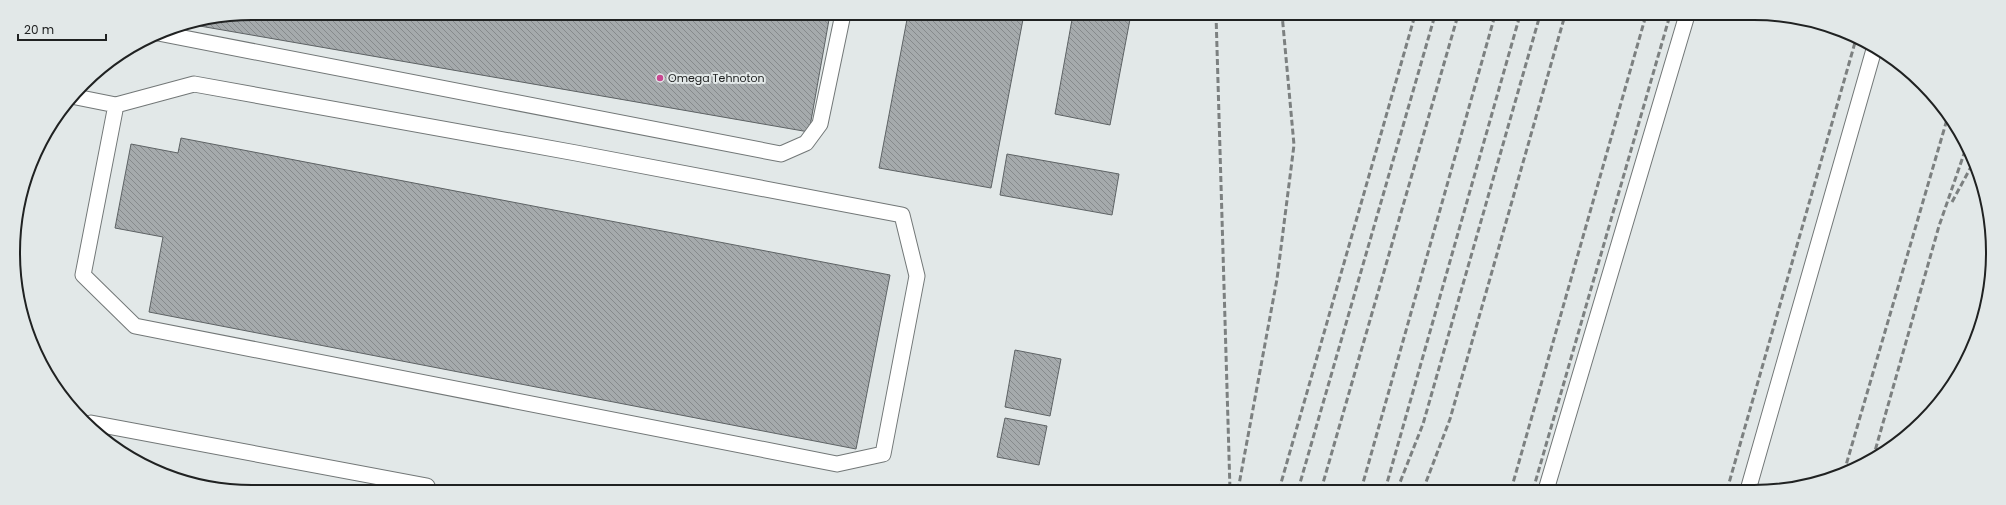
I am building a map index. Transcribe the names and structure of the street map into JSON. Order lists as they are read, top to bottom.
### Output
{
  "places": ["Omega Tehnoton"],
  "scale_bar": "20 m"
}
